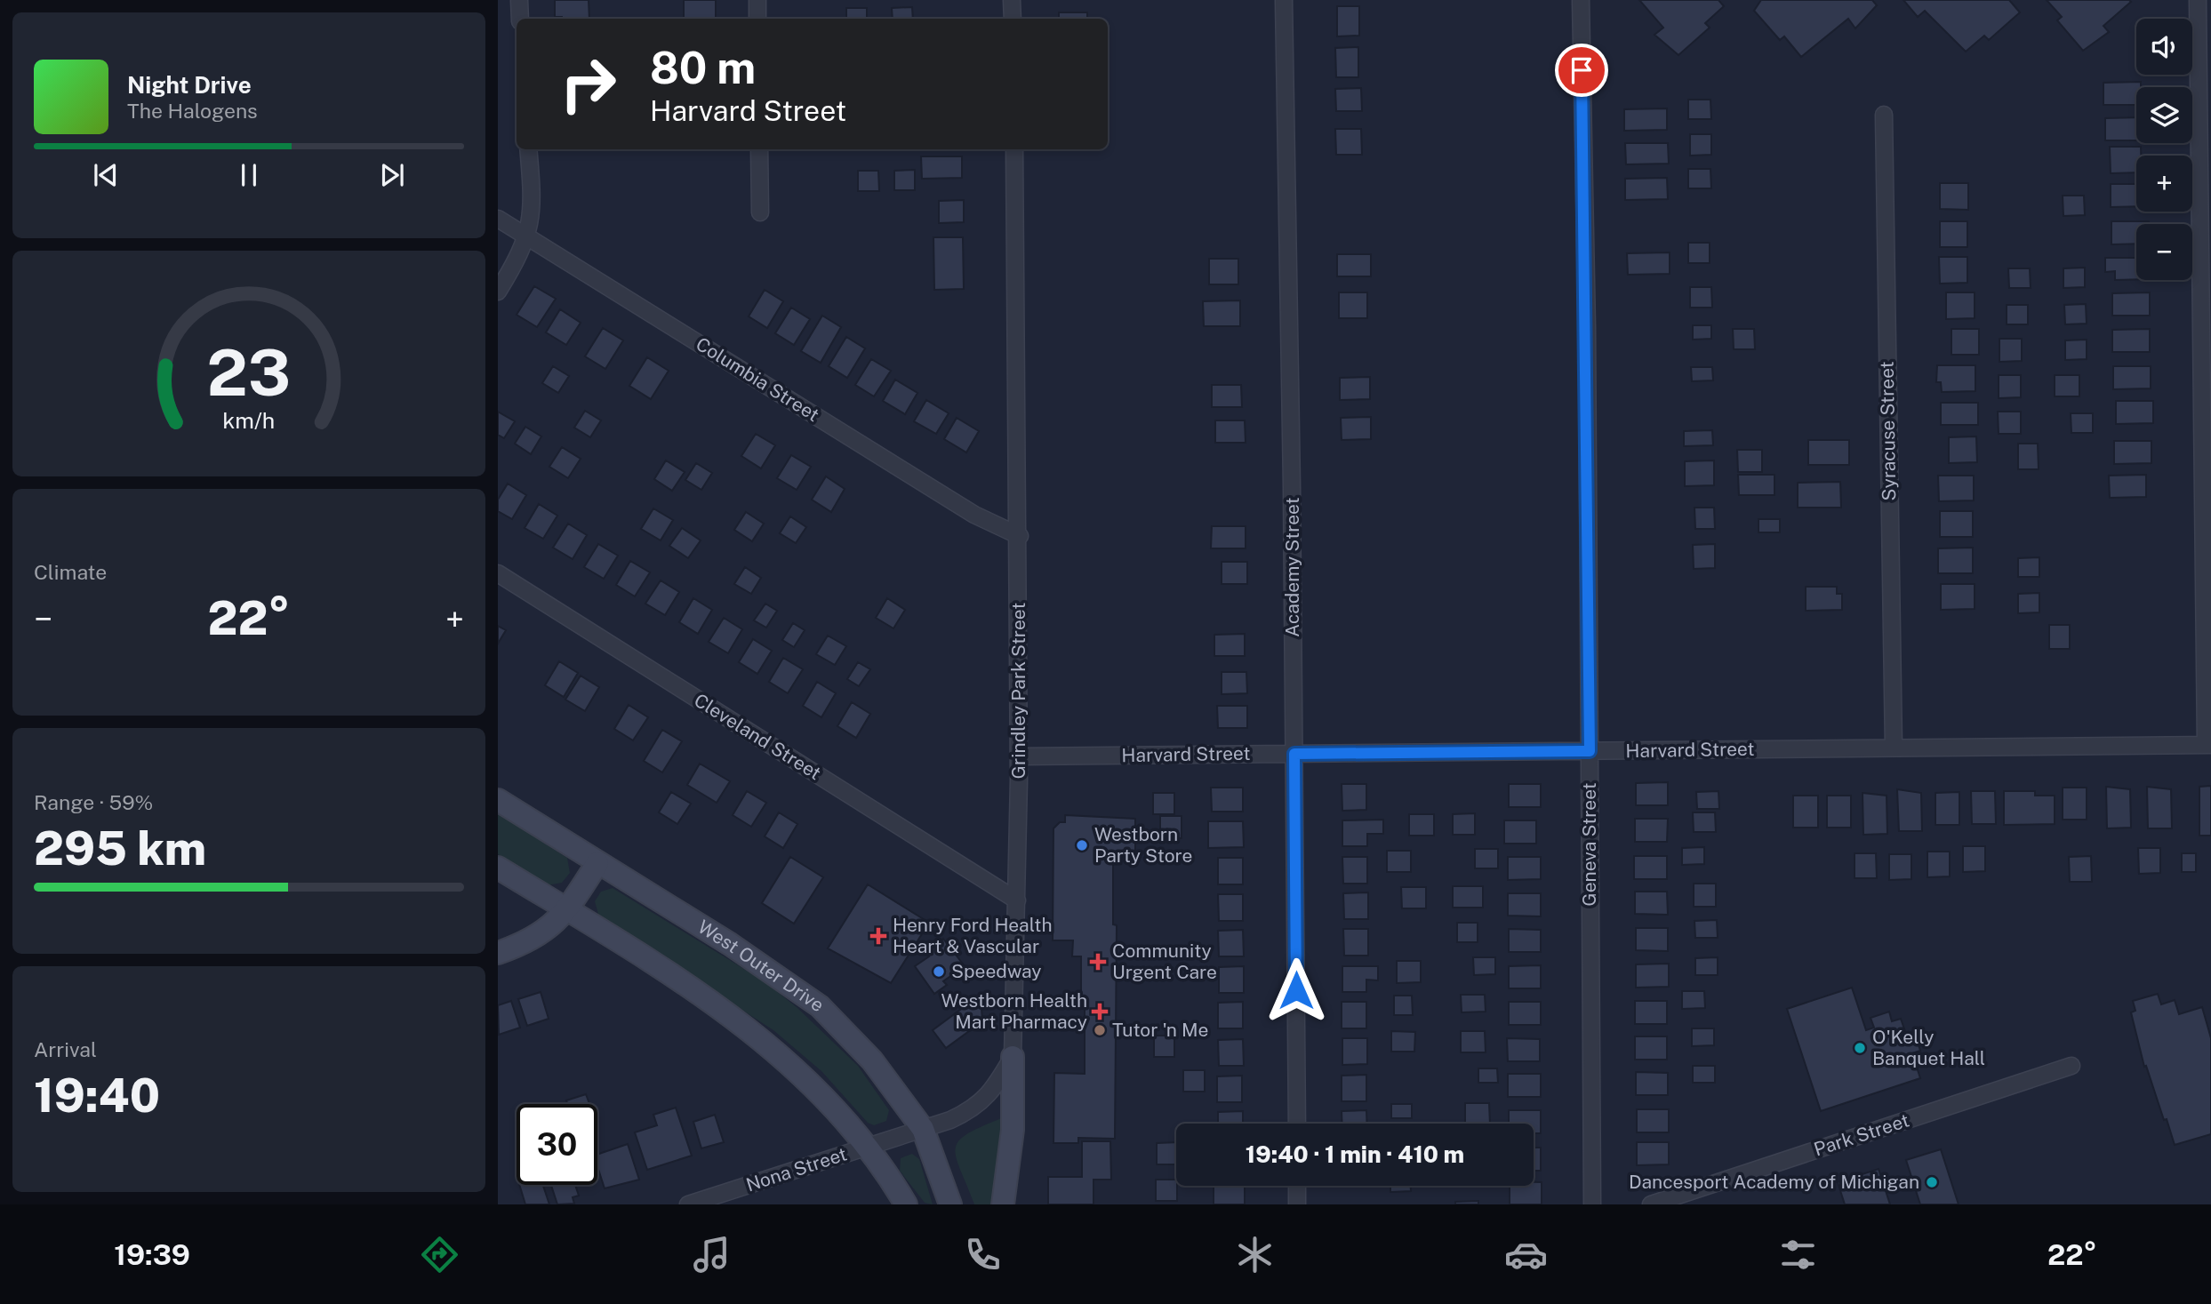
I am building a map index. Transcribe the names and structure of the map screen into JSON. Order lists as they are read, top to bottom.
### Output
{
  "streets": {
    "main road": ["West Outer Drive"],
    "street": [
      "Columbia Street",
      "Syracuse Street",
      "Academy Street",
      "Grindley Park Street",
      "Cleveland Street",
      "Harvard Street",
      "Geneva Street",
      "Park Street",
      "Nona Street"
    ]
  },
  "crossings": [
    ["Columbia Street", "Grindley Park Street"],
    ["Syracuse Street", "Harvard Street"],
    ["Academy Street", "Harvard Street"],
    ["Grindley Park Street", "Cleveland Street"],
    ["Grindley Park Street", "Harvard Street"],
    ["Grindley Park Street", "West Outer Drive"],
    ["Grindley Park Street", "Nona Street"],
    ["Harvard Street", "Geneva Street"]
  ],
  "places": {
    "other": [
      "Westborn Party Store",
      "Speedway",
      "Tutor 'n Me",
      "O'Kelly Banquet Hall",
      "Dancesport Academy of Michigan"
    ],
    "health": ["Henry Ford Health Heart & Vascular", "Community Urgent Care", "Westborn Health Mart Pharmacy"]
  },
  "page": {
    "map_buttons": ["+", "−"],
    "turn": ["80 m", "Harvard Street"],
    "song": ["Night Drive", "The Halogens"],
    "tile": [
      "Climate",
      ["Range · 59%", "295 km"],
      ["Arrival", "19:40"]
    ],
    "heat": ["−", "22°", "+"],
    "limit": "30",
    "trip": "19:40 · 1 min · 410 m",
    "tabs": ["19:39", "22°"],
    "gauge": ["23", "km/h"]
  }
}
